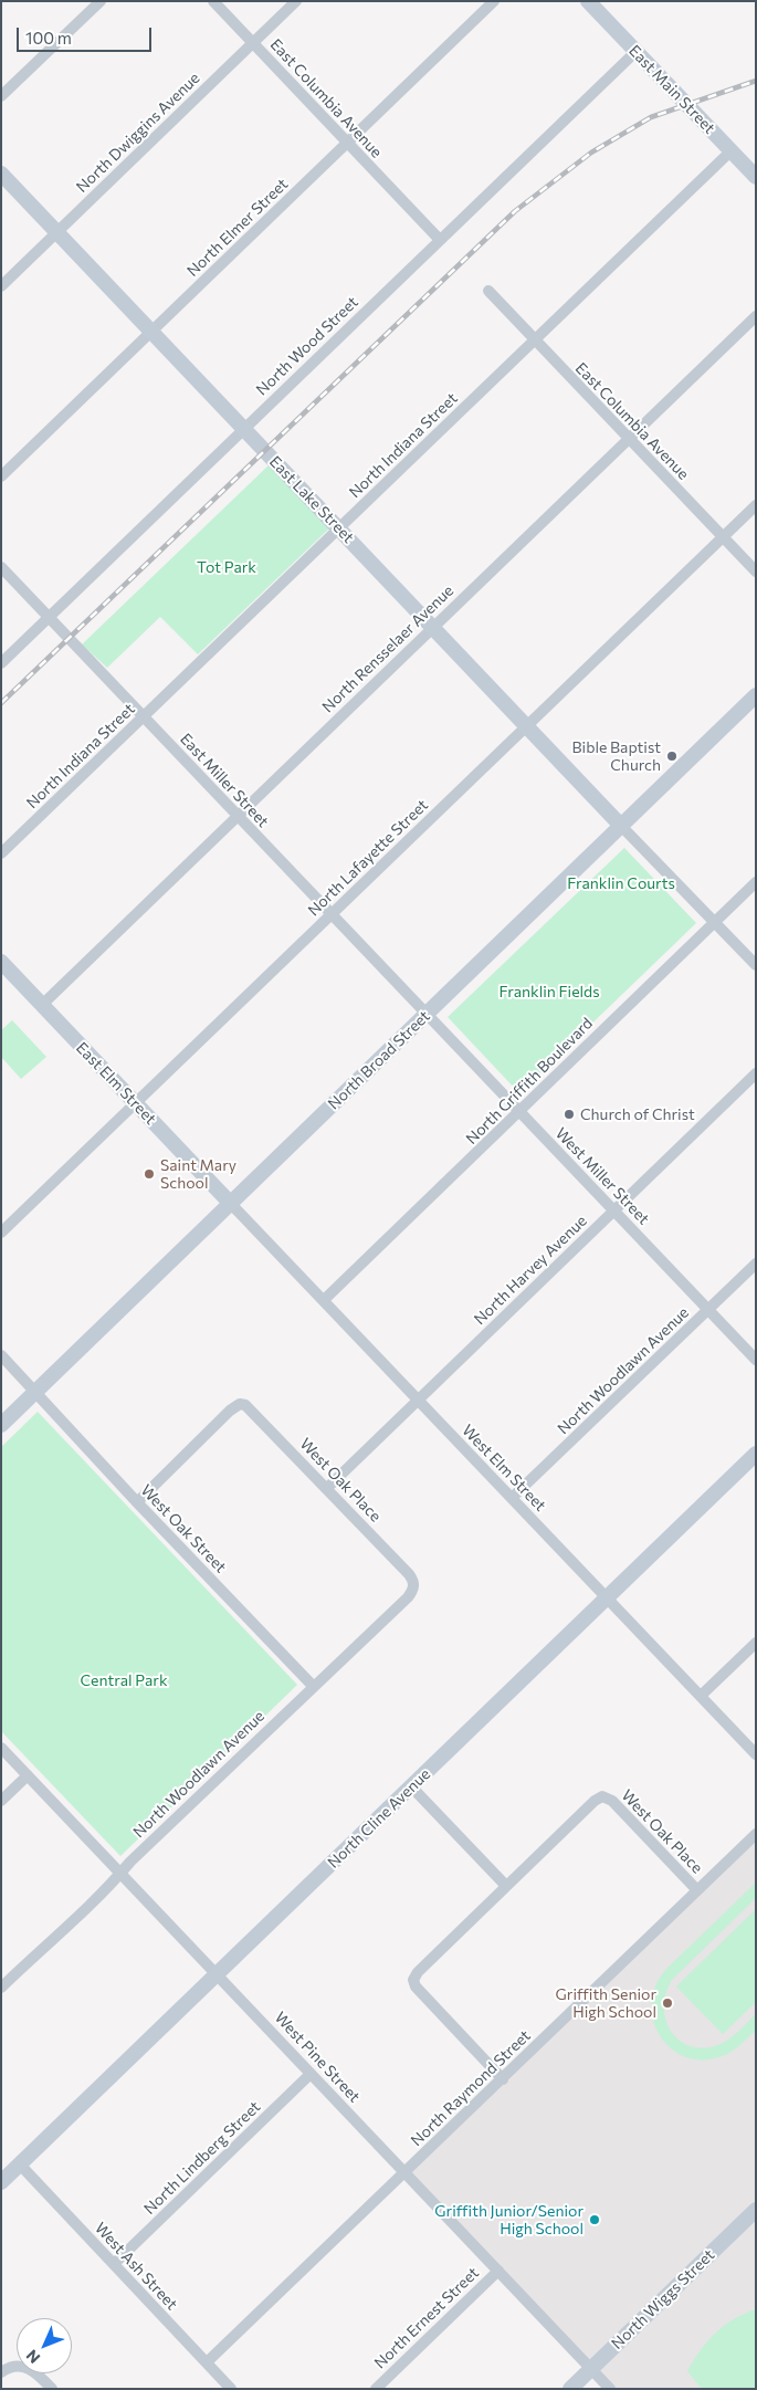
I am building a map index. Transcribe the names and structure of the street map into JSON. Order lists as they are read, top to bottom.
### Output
{
  "streets": {
    "street": [
      "East Main Street",
      "East Columbia Avenue",
      "North Dwiggins Avenue",
      "North Elmer Street",
      "North Wood Street",
      "North Indiana Street",
      "East Lake Street",
      "North Rensselaer Avenue",
      "East Miller Street",
      "North Lafayette Street",
      "North Broad Street",
      "North Griffith Boulevard",
      "East Elm Street",
      "West Miller Street",
      "North Harvey Avenue",
      "North Woodlawn Avenue",
      "West Elm Street",
      "West Oak Place",
      "West Oak Street",
      "North Cline Avenue",
      "West Pine Street",
      "North Raymond Street",
      "North Lindberg Street",
      "West Ash Street",
      "North Wiggs Street",
      "North Ernest Street"
    ]
  },
  "crossings": [
    ["East Main Street", "North Wood Street"],
    ["East Main Street", "North Indiana Street"],
    ["East Columbia Avenue", "North Dwiggins Avenue"],
    ["East Columbia Avenue", "North Elmer Street"],
    ["East Columbia Avenue", "North Wood Street"],
    ["East Columbia Avenue", "North Indiana Street"],
    ["East Columbia Avenue", "North Rensselaer Avenue"],
    ["East Columbia Avenue", "North Lafayette Street"],
    ["North Dwiggins Avenue", "East Lake Street"],
    ["North Elmer Street", "East Lake Street"],
    ["North Wood Street", "East Lake Street"],
    ["North Wood Street", "East Miller Street"],
    ["North Indiana Street", "East Lake Street"],
    ["North Indiana Street", "East Miller Street"],
    ["East Lake Street", "North Rensselaer Avenue"],
    ["East Lake Street", "North Lafayette Street"],
    ["East Lake Street", "North Broad Street"],
    ["North Rensselaer Avenue", "East Miller Street"],
    ["North Rensselaer Avenue", "East Elm Street"],
    ["East Miller Street", "North Lafayette Street"],
    ["East Miller Street", "North Broad Street"],
    ["East Miller Street", "West Miller Street"],
    ["North Lafayette Street", "East Elm Street"],
    ["North Broad Street", "East Elm Street"],
    ["North Broad Street", "West Miller Street"],
    ["North Broad Street", "West Elm Street"],
    ["North Broad Street", "West Oak Street"],
    ["North Griffith Boulevard", "West Miller Street"],
    ["North Griffith Boulevard", "West Elm Street"],
    ["East Elm Street", "West Elm Street"],
    ["West Miller Street", "North Harvey Avenue"],
    ["West Miller Street", "North Woodlawn Avenue"],
    ["North Harvey Avenue", "West Elm Street"],
    ["North Harvey Avenue", "West Oak Place"],
    ["North Woodlawn Avenue", "West Elm Street"],
    ["North Woodlawn Avenue", "West Oak Place"],
    ["North Woodlawn Avenue", "West Oak Street"],
    ["North Woodlawn Avenue", "West Pine Street"],
    ["West Elm Street", "North Cline Avenue"],
    ["West Oak Place", "West Oak Street"],
    ["West Oak Place", "North Raymond Street"],
    ["North Cline Avenue", "West Pine Street"],
    ["North Cline Avenue", "West Ash Street"],
    ["West Pine Street", "North Raymond Street"],
    ["West Pine Street", "North Lindberg Street"],
    ["West Pine Street", "North Wiggs Street"],
    ["West Pine Street", "North Ernest Street"],
    ["North Raymond Street", "West Ash Street"],
    ["North Lindberg Street", "West Ash Street"]
  ],
  "parks": [
    "Tot Park",
    "Franklin Courts",
    "Franklin Fields",
    "Central Park"
  ],
  "places": [
    "Bible Baptist Church",
    "Church of Christ",
    "Saint Mary School",
    "Griffith Senior High School",
    "Griffith Junior/Senior High School"
  ],
  "scale_bar": "100 m",
  "north": "bottom left"
}
